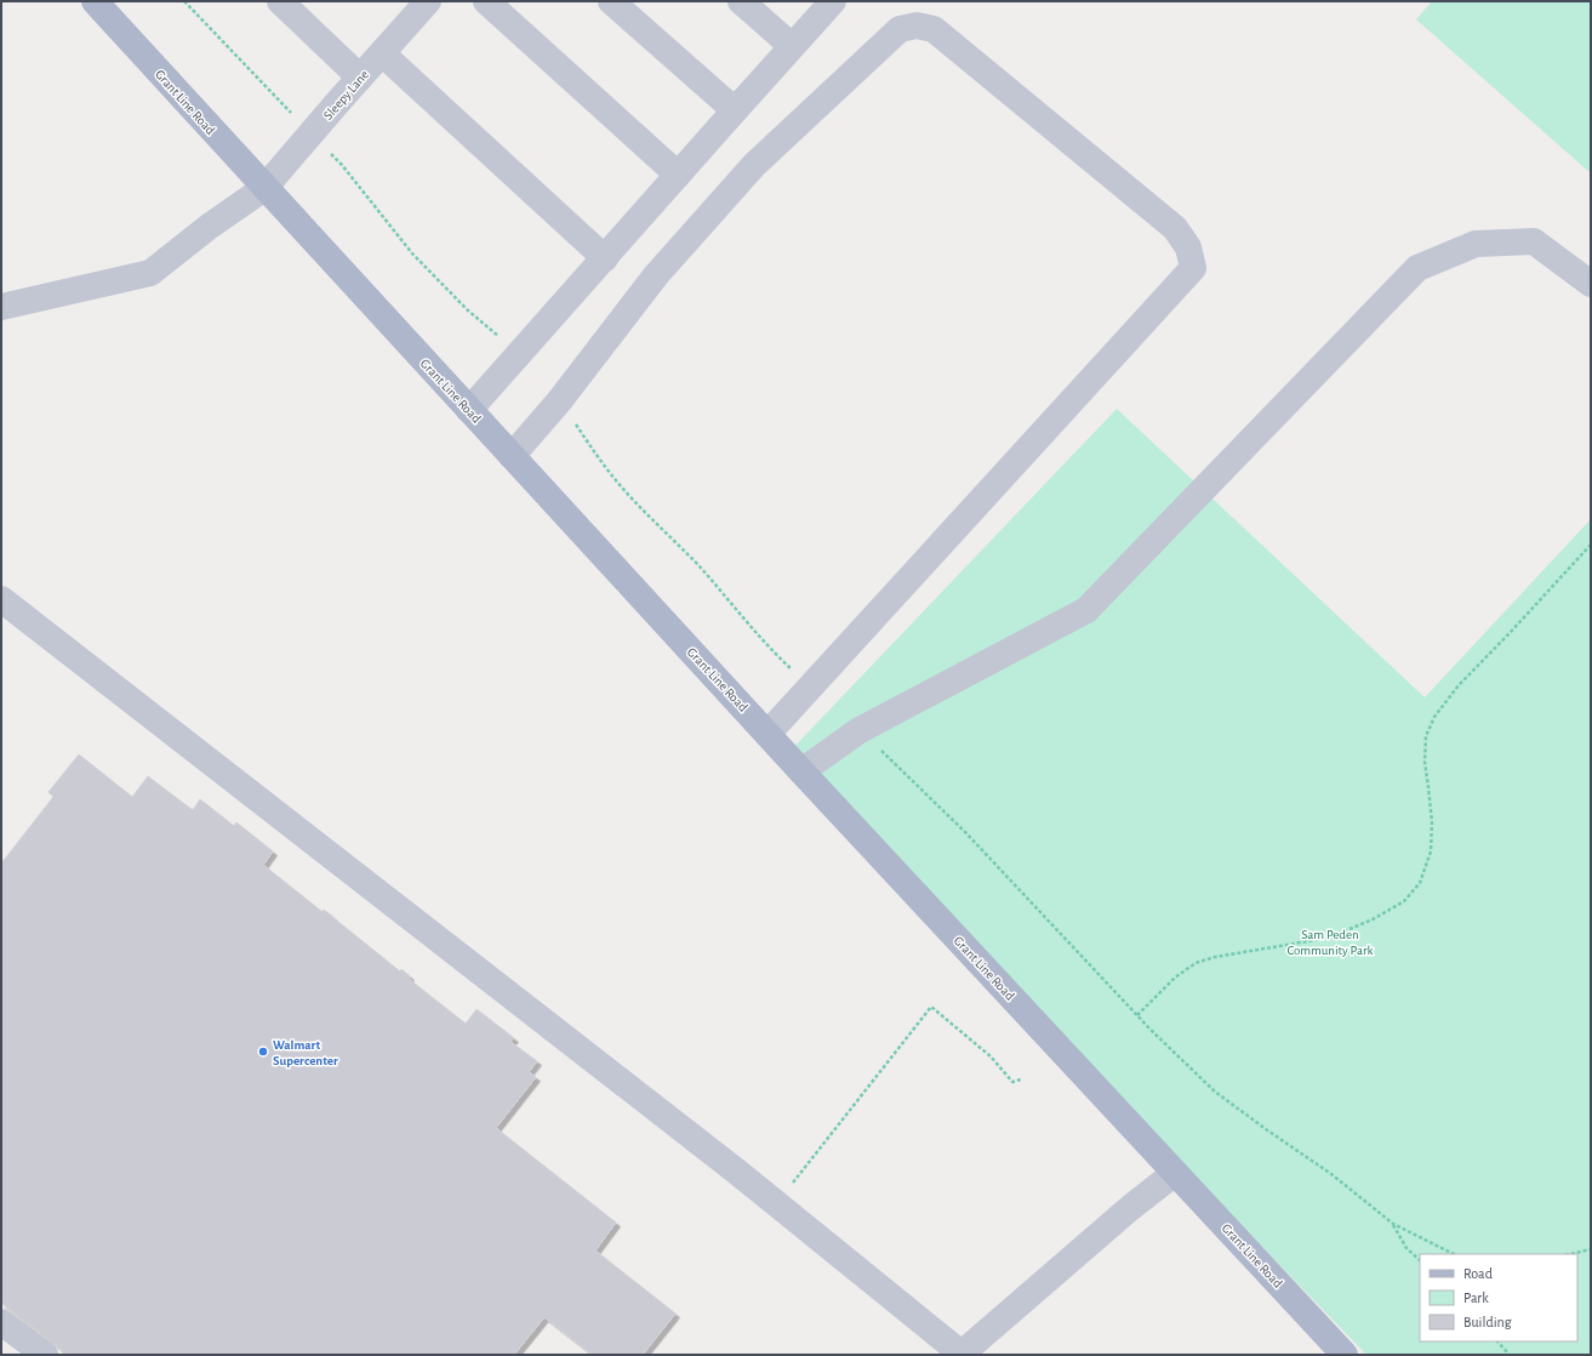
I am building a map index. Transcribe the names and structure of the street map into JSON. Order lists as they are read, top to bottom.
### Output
{
  "streets": {
    "main road": ["Grant Line Road"],
    "street": ["Sleepy Lane"]
  },
  "crossings": [
    ["Sleepy Lane", "Grant Line Road"]
  ],
  "parks": ["Sam Peden Community Park"],
  "places": ["Walmart Supercenter"],
  "legend": ["Road", "Park", "Building"]
}
